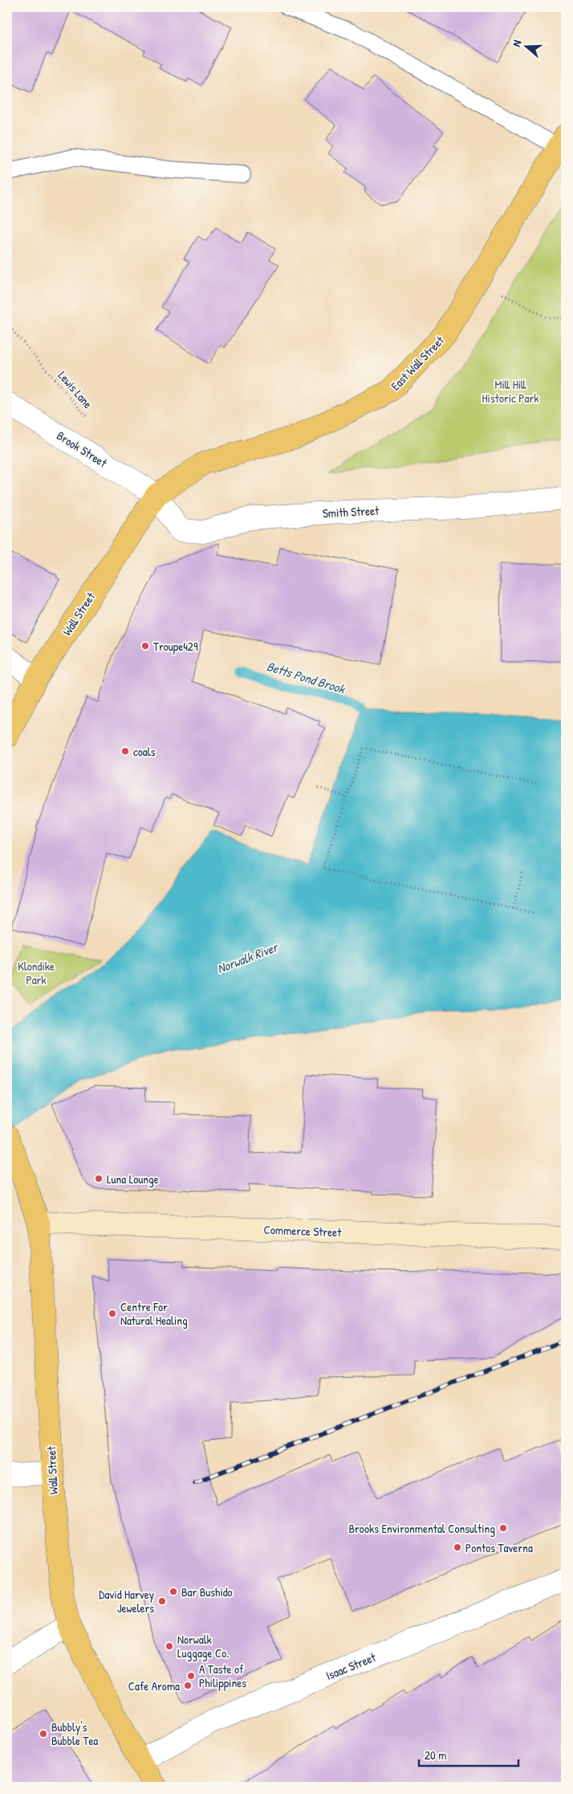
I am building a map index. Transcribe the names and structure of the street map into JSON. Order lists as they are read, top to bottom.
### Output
{
  "streets": {
    "main road": ["East Wall Street", "Wall Street", "Commerce Street"],
    "street": ["Brook Street", "Smith Street", "Isaac Street"],
    "path": ["Lewis Lane"]
  },
  "crossings": [
    ["East Wall Street", "Brook Street"],
    ["East Wall Street", "Smith Street"],
    ["East Wall Street", "Wall Street"],
    ["Brook Street", "Smith Street"],
    ["Brook Street", "Wall Street"],
    ["Smith Street", "Wall Street"],
    ["Wall Street", "Commerce Street"],
    ["Wall Street", "Isaac Street"]
  ],
  "water": ["Betts Pond Brook", "Norwalk River"],
  "parks": ["Mill Hill Historic Park", "Klondike Park"],
  "places": [
    "Troupe429",
    "coals",
    "Luna Lounge",
    "Centre For Natural Healing",
    "Brooks Environmental Consulting",
    "Pontos Taverna",
    "Bar Bushido",
    "David Harvey Jewelers",
    "Norwalk Luggage Co.",
    "A Taste of Philippines",
    "Cafe Aroma",
    "Bubbly's Bubble Tea"
  ],
  "scale_bar": "20 m",
  "north": "left"
}
